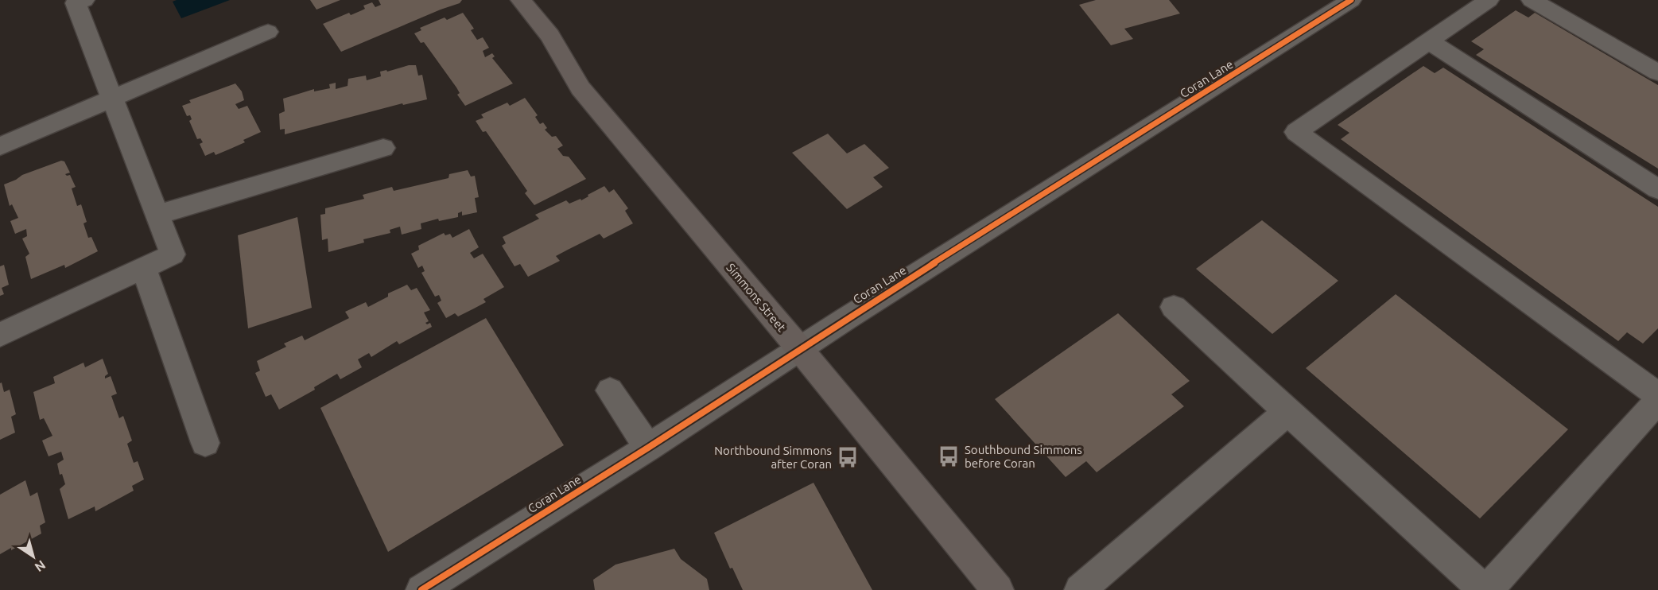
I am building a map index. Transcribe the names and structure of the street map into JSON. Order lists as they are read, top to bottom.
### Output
{
  "streets": {
    "main road": ["Simmons Street"],
    "street": ["Coran Lane"]
  },
  "crossings": [
    ["Coran Lane", "Simmons Street"]
  ],
  "places": {
    "bus stop": ["Southbound Simmons before Coran", "Northbound Simmons after Coran"]
  },
  "north": "bottom right"
}
